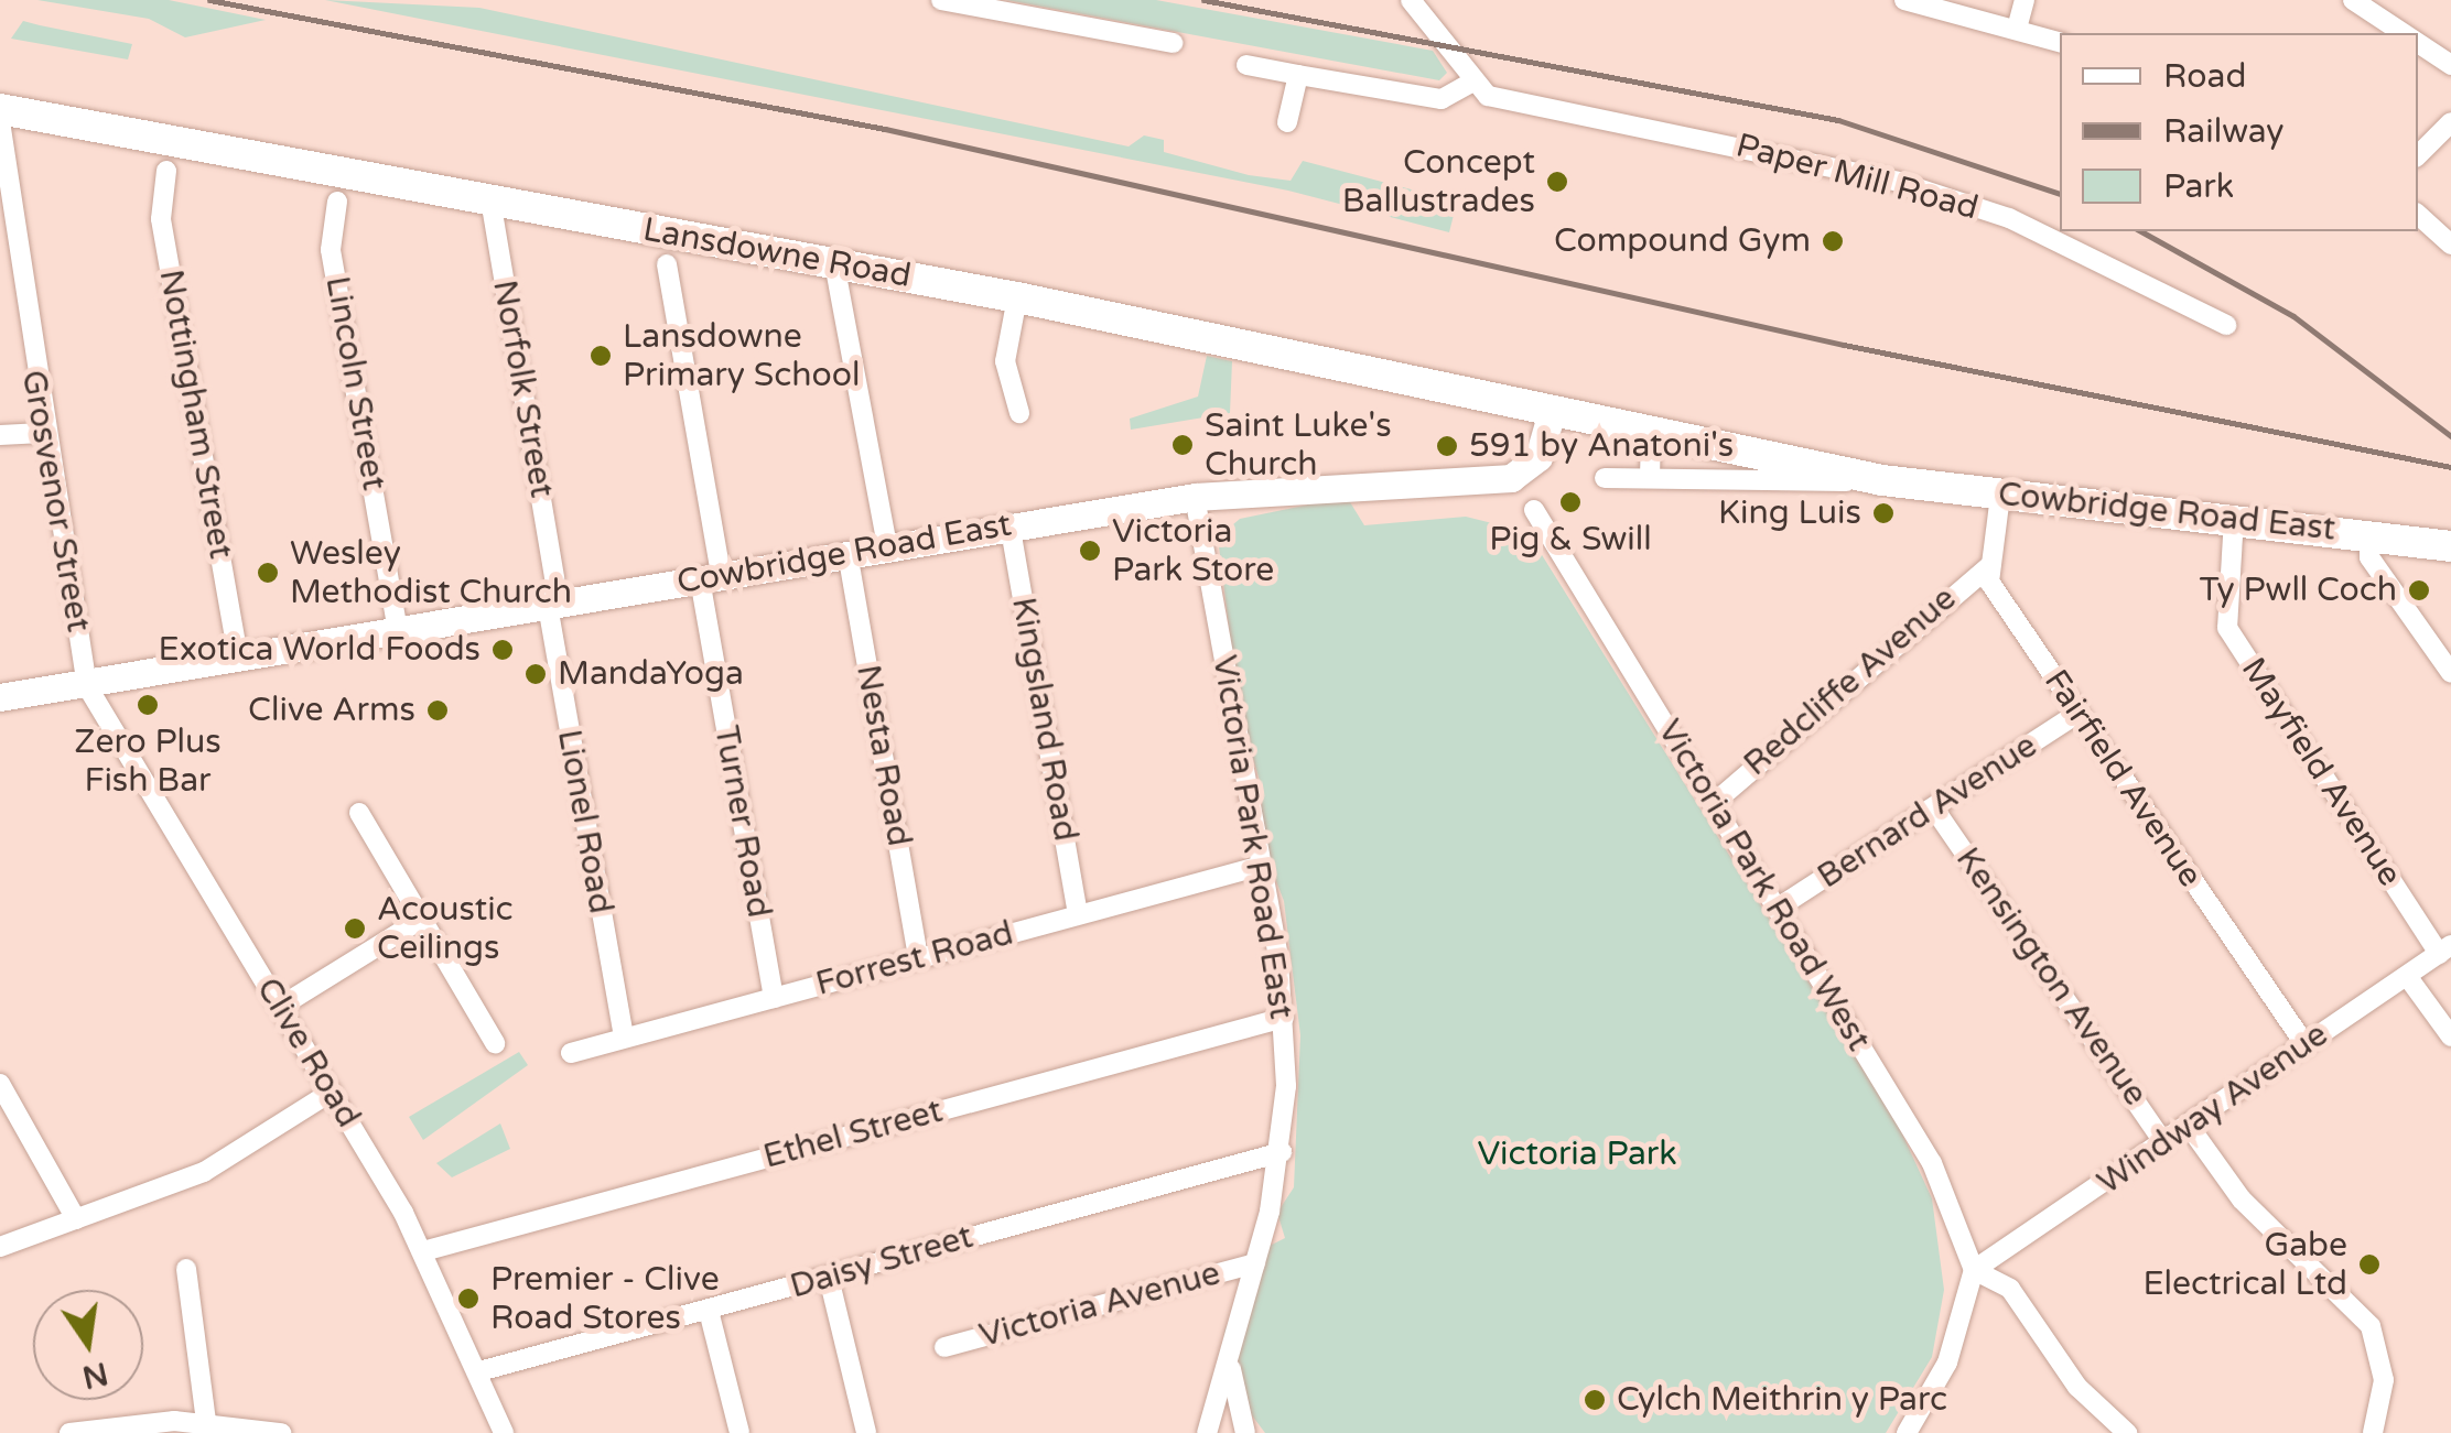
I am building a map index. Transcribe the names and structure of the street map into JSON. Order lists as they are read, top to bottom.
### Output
{
  "streets": {
    "main road": ["Lansdowne Road", "Cowbridge Road East"],
    "street": [
      "Paper Mill Road",
      "Lincoln Street",
      "Norfolk Street",
      "Nottingham Street",
      "Grosvenor Street",
      "Redcliffe Avenue",
      "Kingsland Road",
      "Nesta Road",
      "Mayfield Avenue",
      "Fairfield Avenue",
      "Bernard Avenue",
      "Lionel Road",
      "Turner Road",
      "Victoria Park Road East",
      "Victoria Park Road West",
      "Forrest Road",
      "Kensington Avenue",
      "Clive Road",
      "Windway Avenue",
      "Ethel Street",
      "Daisy Street",
      "Victoria Avenue"
    ]
  },
  "crossings": [
    ["Lansdowne Road", "Norfolk Street"],
    ["Lansdowne Road", "Cowbridge Road East"],
    ["Lincoln Street", "Cowbridge Road East"],
    ["Norfolk Street", "Cowbridge Road East"],
    ["Norfolk Street", "Lionel Road"],
    ["Nottingham Street", "Cowbridge Road East"],
    ["Grosvenor Street", "Cowbridge Road East"],
    ["Grosvenor Street", "Clive Road"],
    ["Cowbridge Road East", "Kingsland Road"],
    ["Cowbridge Road East", "Nesta Road"],
    ["Cowbridge Road East", "Mayfield Avenue"],
    ["Cowbridge Road East", "Lionel Road"],
    ["Cowbridge Road East", "Turner Road"],
    ["Cowbridge Road East", "Victoria Park Road East"],
    ["Cowbridge Road East", "Clive Road"],
    ["Redcliffe Avenue", "Fairfield Avenue"],
    ["Redcliffe Avenue", "Victoria Park Road West"],
    ["Kingsland Road", "Forrest Road"],
    ["Nesta Road", "Forrest Road"],
    ["Mayfield Avenue", "Windway Avenue"],
    ["Fairfield Avenue", "Bernard Avenue"],
    ["Fairfield Avenue", "Windway Avenue"],
    ["Bernard Avenue", "Victoria Park Road West"],
    ["Bernard Avenue", "Kensington Avenue"],
    ["Lionel Road", "Forrest Road"],
    ["Turner Road", "Forrest Road"],
    ["Victoria Park Road East", "Forrest Road"],
    ["Victoria Park Road East", "Ethel Street"],
    ["Victoria Park Road East", "Daisy Street"],
    ["Victoria Park Road East", "Victoria Avenue"],
    ["Victoria Park Road West", "Windway Avenue"],
    ["Kensington Avenue", "Windway Avenue"],
    ["Clive Road", "Ethel Street"],
    ["Clive Road", "Daisy Street"]
  ],
  "parks": ["Victoria Park"],
  "places": [
    "Concept Ballustrades",
    "Compound Gym",
    "Lansdowne Primary School",
    "Saint Luke's Church",
    "591 by Anatoni's",
    "Pig & Swill",
    "King Luis",
    "Victoria Park Store",
    "Wesley Methodist Church",
    "Ty Pwll Coch",
    "Exotica World Foods",
    "MandaYoga",
    "Zero Plus Fish Bar",
    "Clive Arms",
    "Acoustic Ceilings",
    "Gabe Electrical Ltd",
    "Premier - Clive Road Stores",
    "Cylch Meithrin y Parc"
  ],
  "legend": ["Road", "Railway", "Park"],
  "north": "bottom"
}
